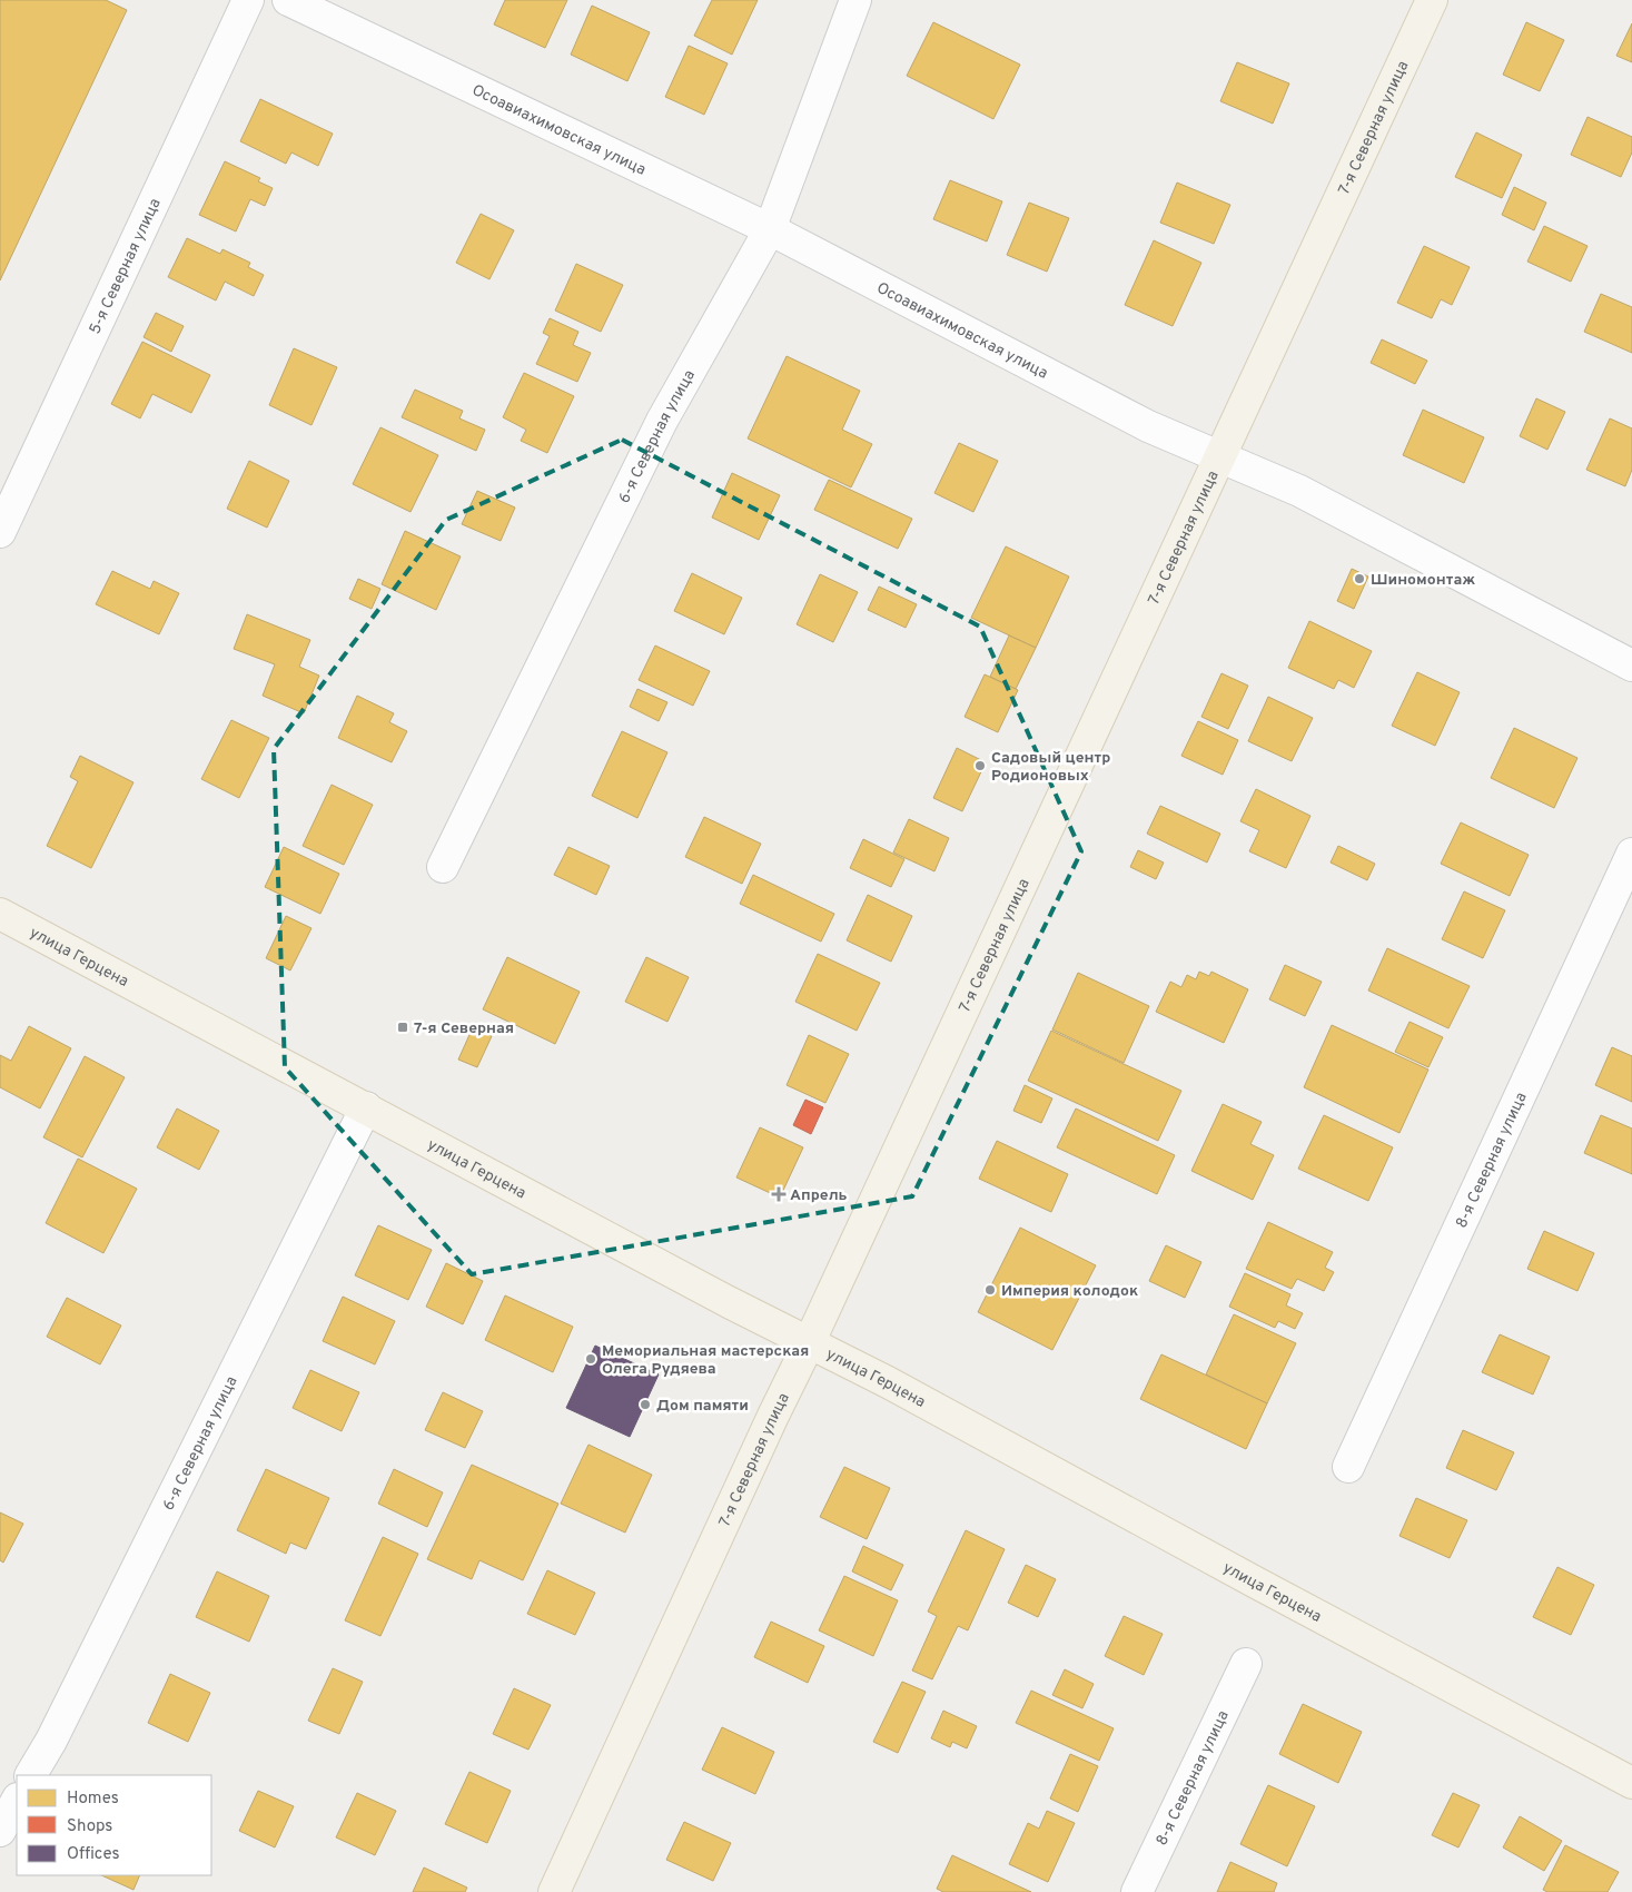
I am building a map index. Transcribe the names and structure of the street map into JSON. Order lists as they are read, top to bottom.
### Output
{
  "streets": {
    "main road": ["7-я Северная улица", "улица Герцена"],
    "street": [
      "Осоавиахимовская улица",
      "5-я Северная улица",
      "6-я Северная улица",
      "8-я Северная улица"
    ]
  },
  "crossings": [
    ["7-я Северная улица", "Осоавиахимовская улица"],
    ["7-я Северная улица", "улица Герцена"],
    ["Осоавиахимовская улица", "6-я Северная улица"],
    ["6-я Северная улица", "улица Герцена"]
  ],
  "places": {
    "other": [
      "Шиномонтаж",
      "Садовый центр Родионовых",
      "Империя колодок",
      "Мемориальная мастерская Олега Рудяева",
      "Дом памяти"
    ],
    "transit": ["7-я Северная"],
    "health": ["Апрель"]
  },
  "legend": ["Homes", "Shops", "Offices"]
}
